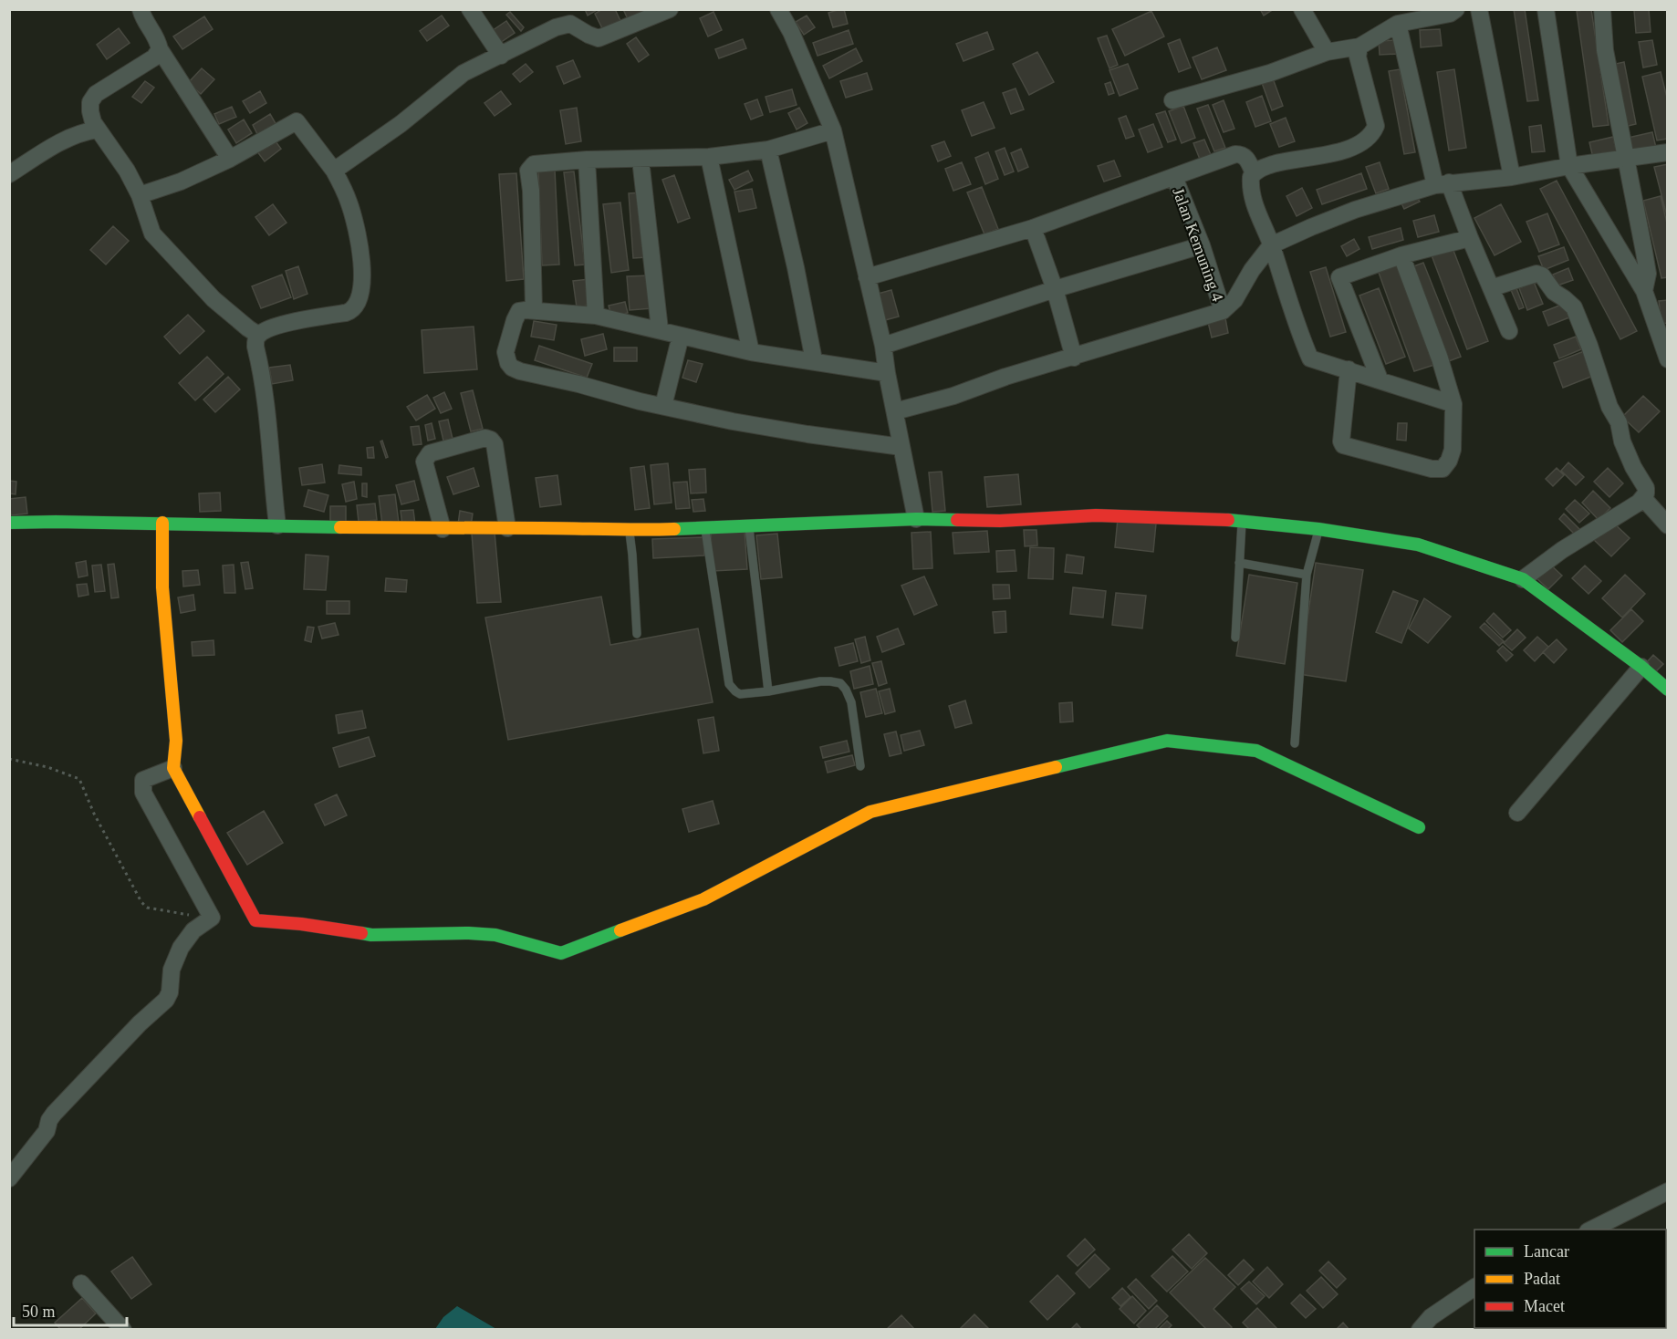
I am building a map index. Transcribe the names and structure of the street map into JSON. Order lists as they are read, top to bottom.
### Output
{
  "streets": {
    "street": ["Jalan Kemuning 4"]
  },
  "legend": ["Lancar", "Padat", "Macet"],
  "scale_bar": "50 m"
}
